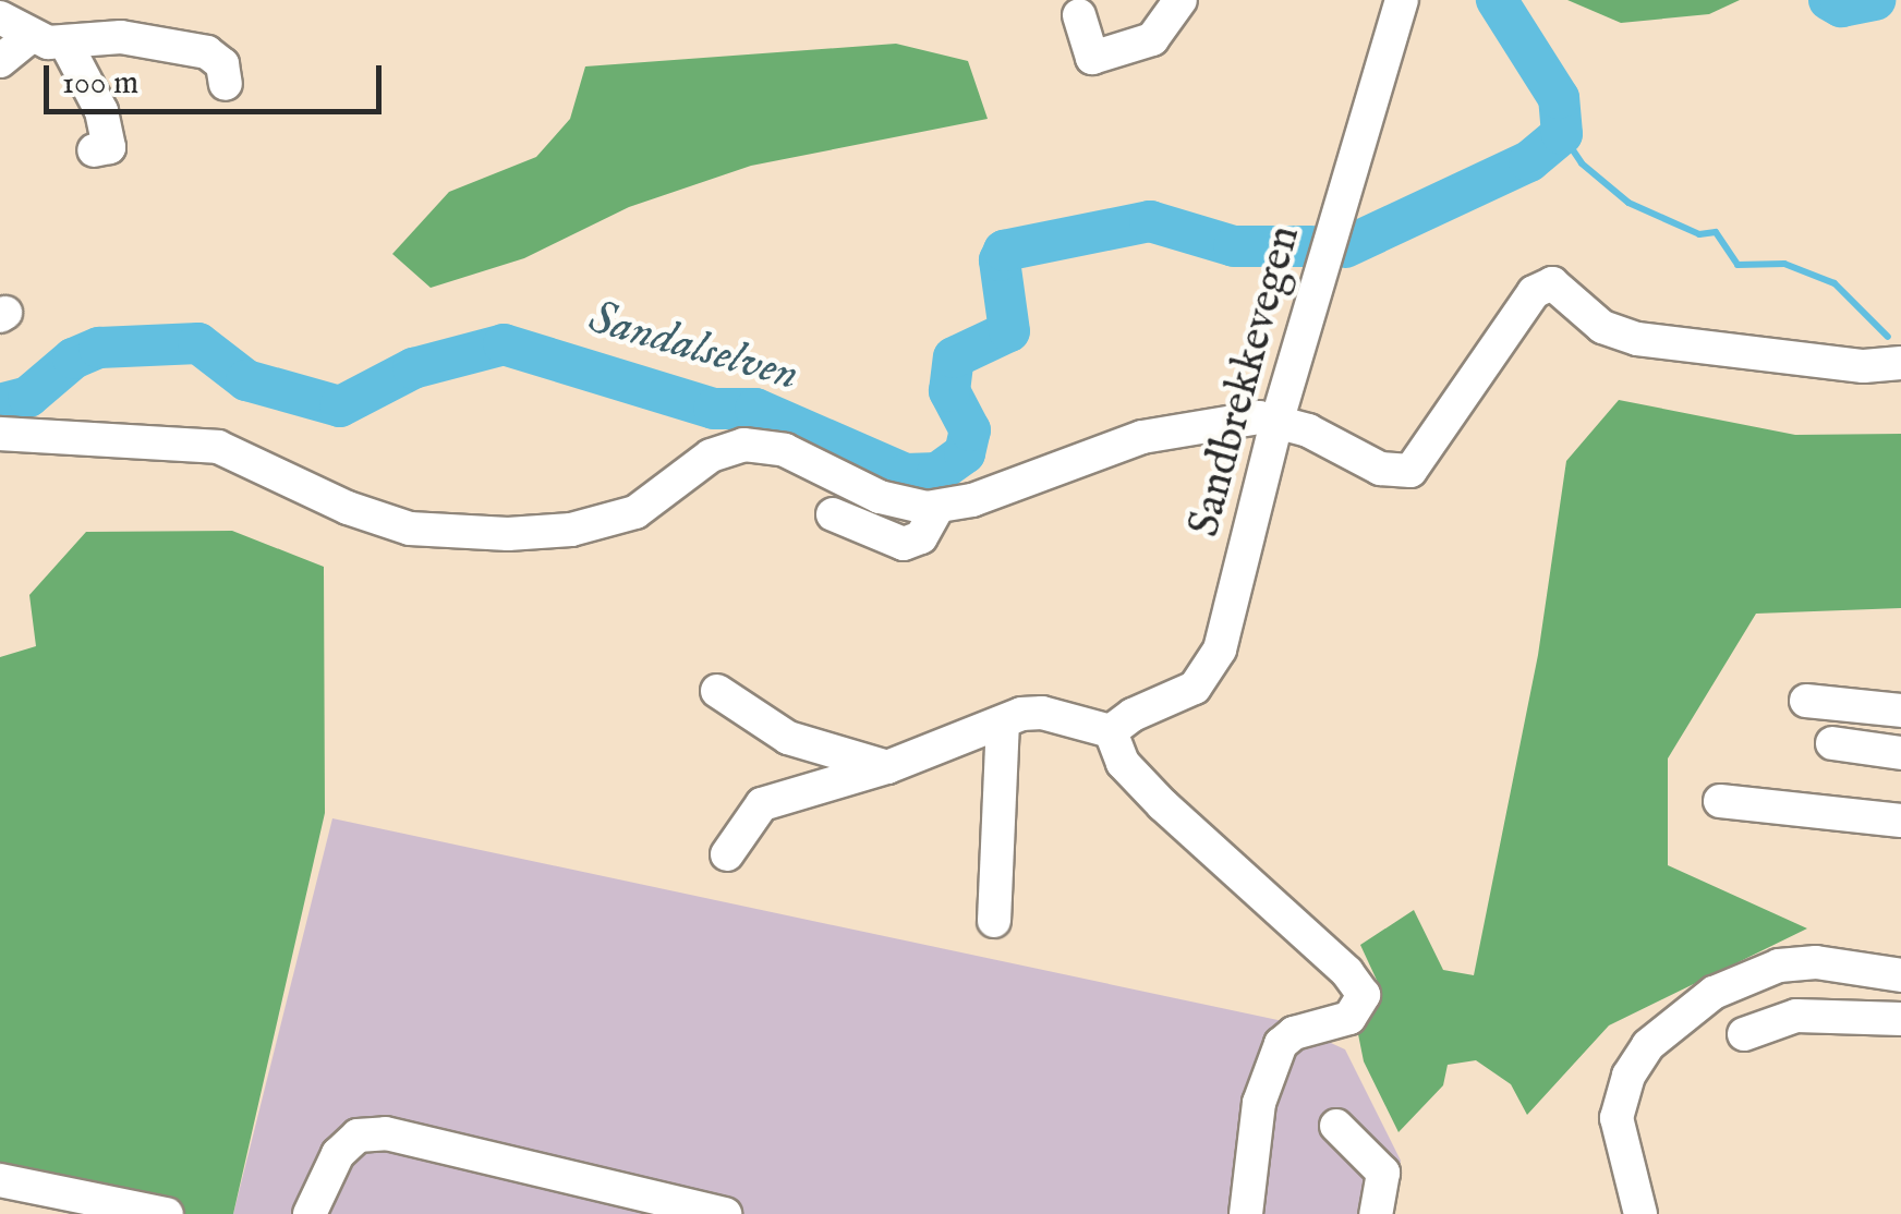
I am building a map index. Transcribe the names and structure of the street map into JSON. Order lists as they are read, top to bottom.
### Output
{
  "streets": {
    "street": ["Sandbrekkevegen"]
  },
  "water": ["Sandalselven"],
  "scale_bar": "100 m"
}
